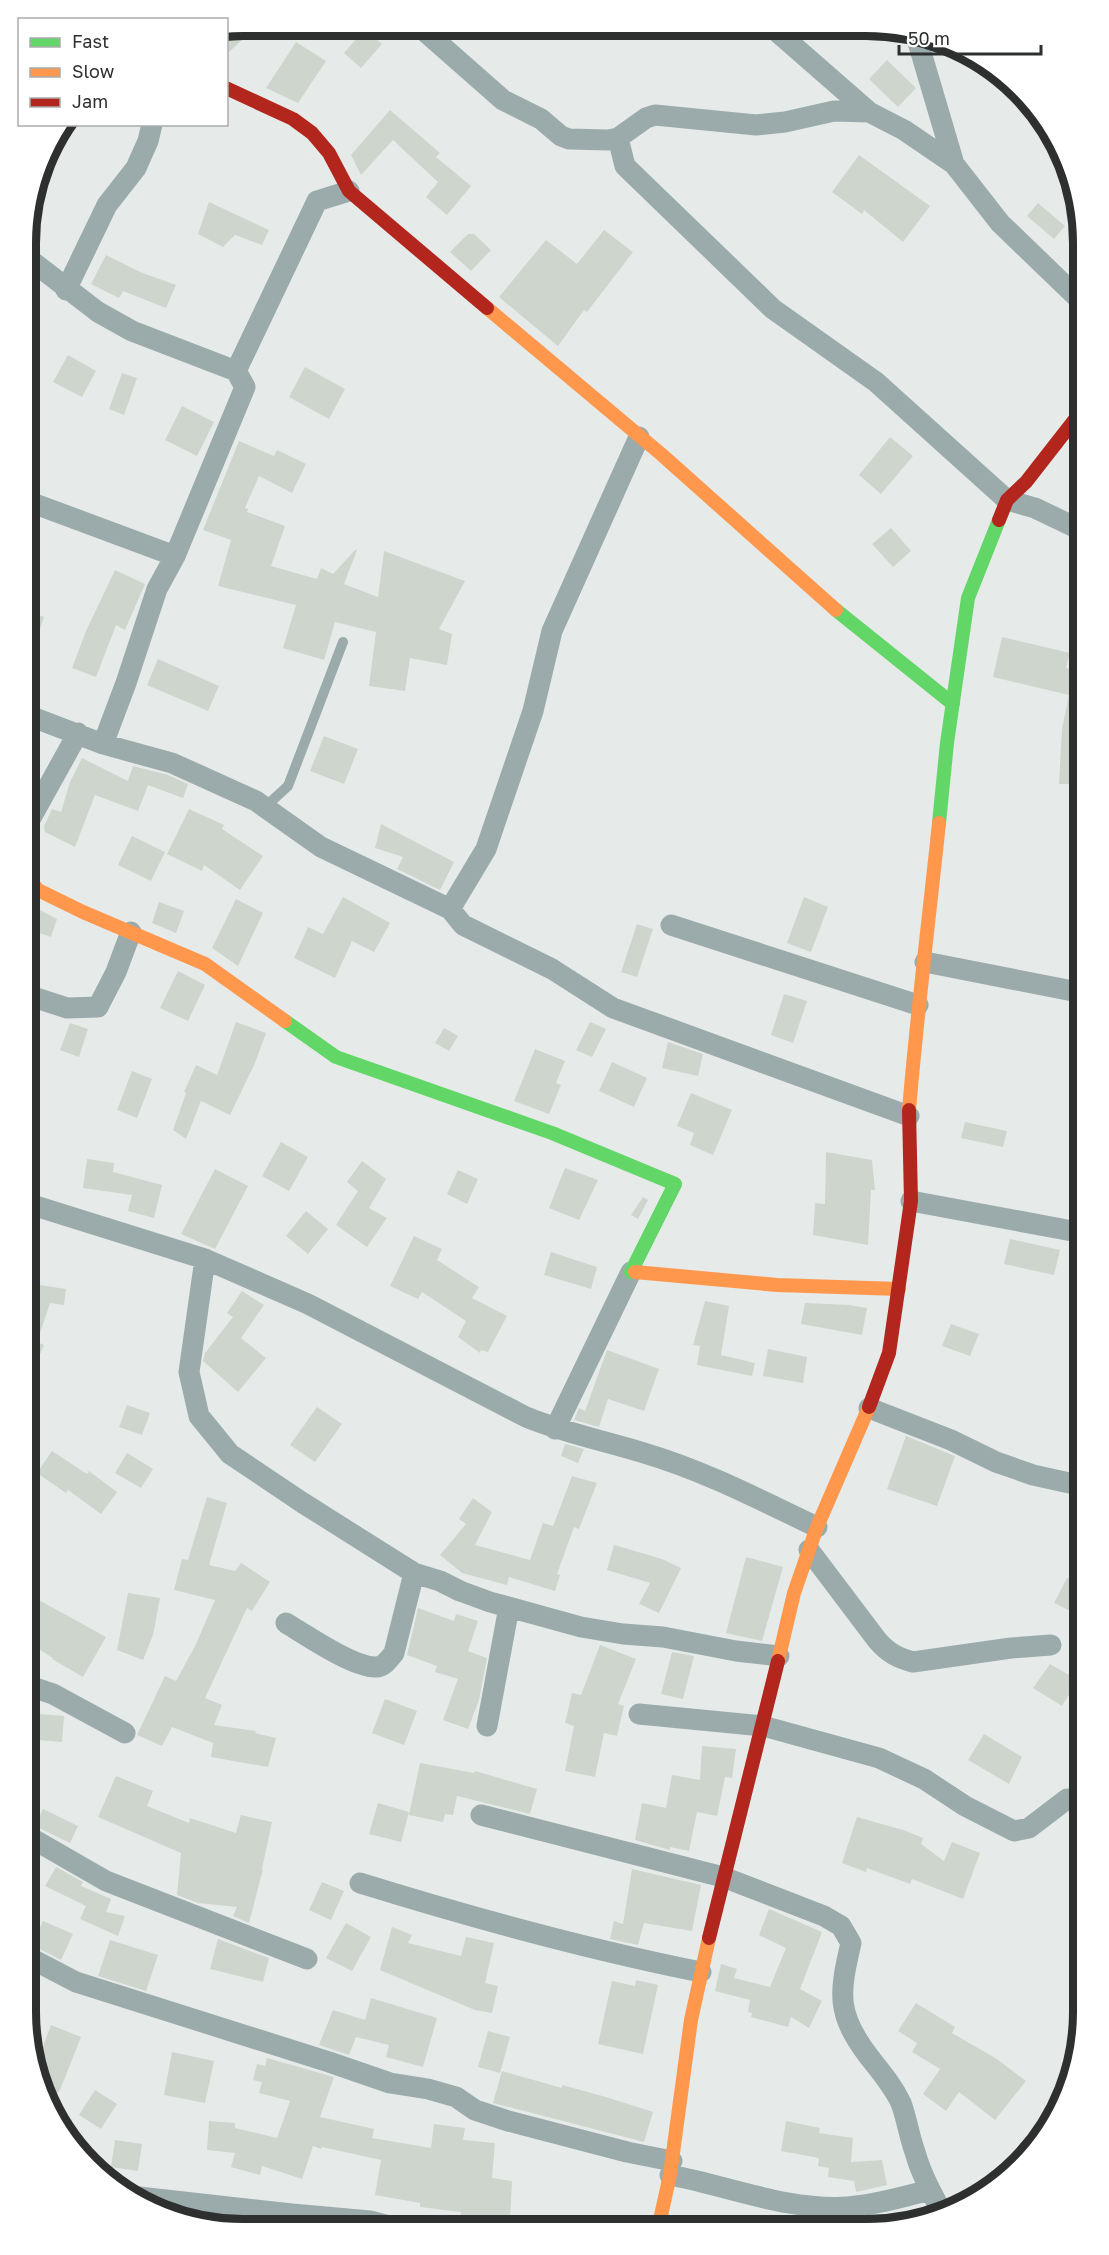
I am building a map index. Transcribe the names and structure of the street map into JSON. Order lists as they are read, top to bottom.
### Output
{
  "legend": ["Fast", "Slow", "Jam"],
  "scale_bar": "50 m"
}
